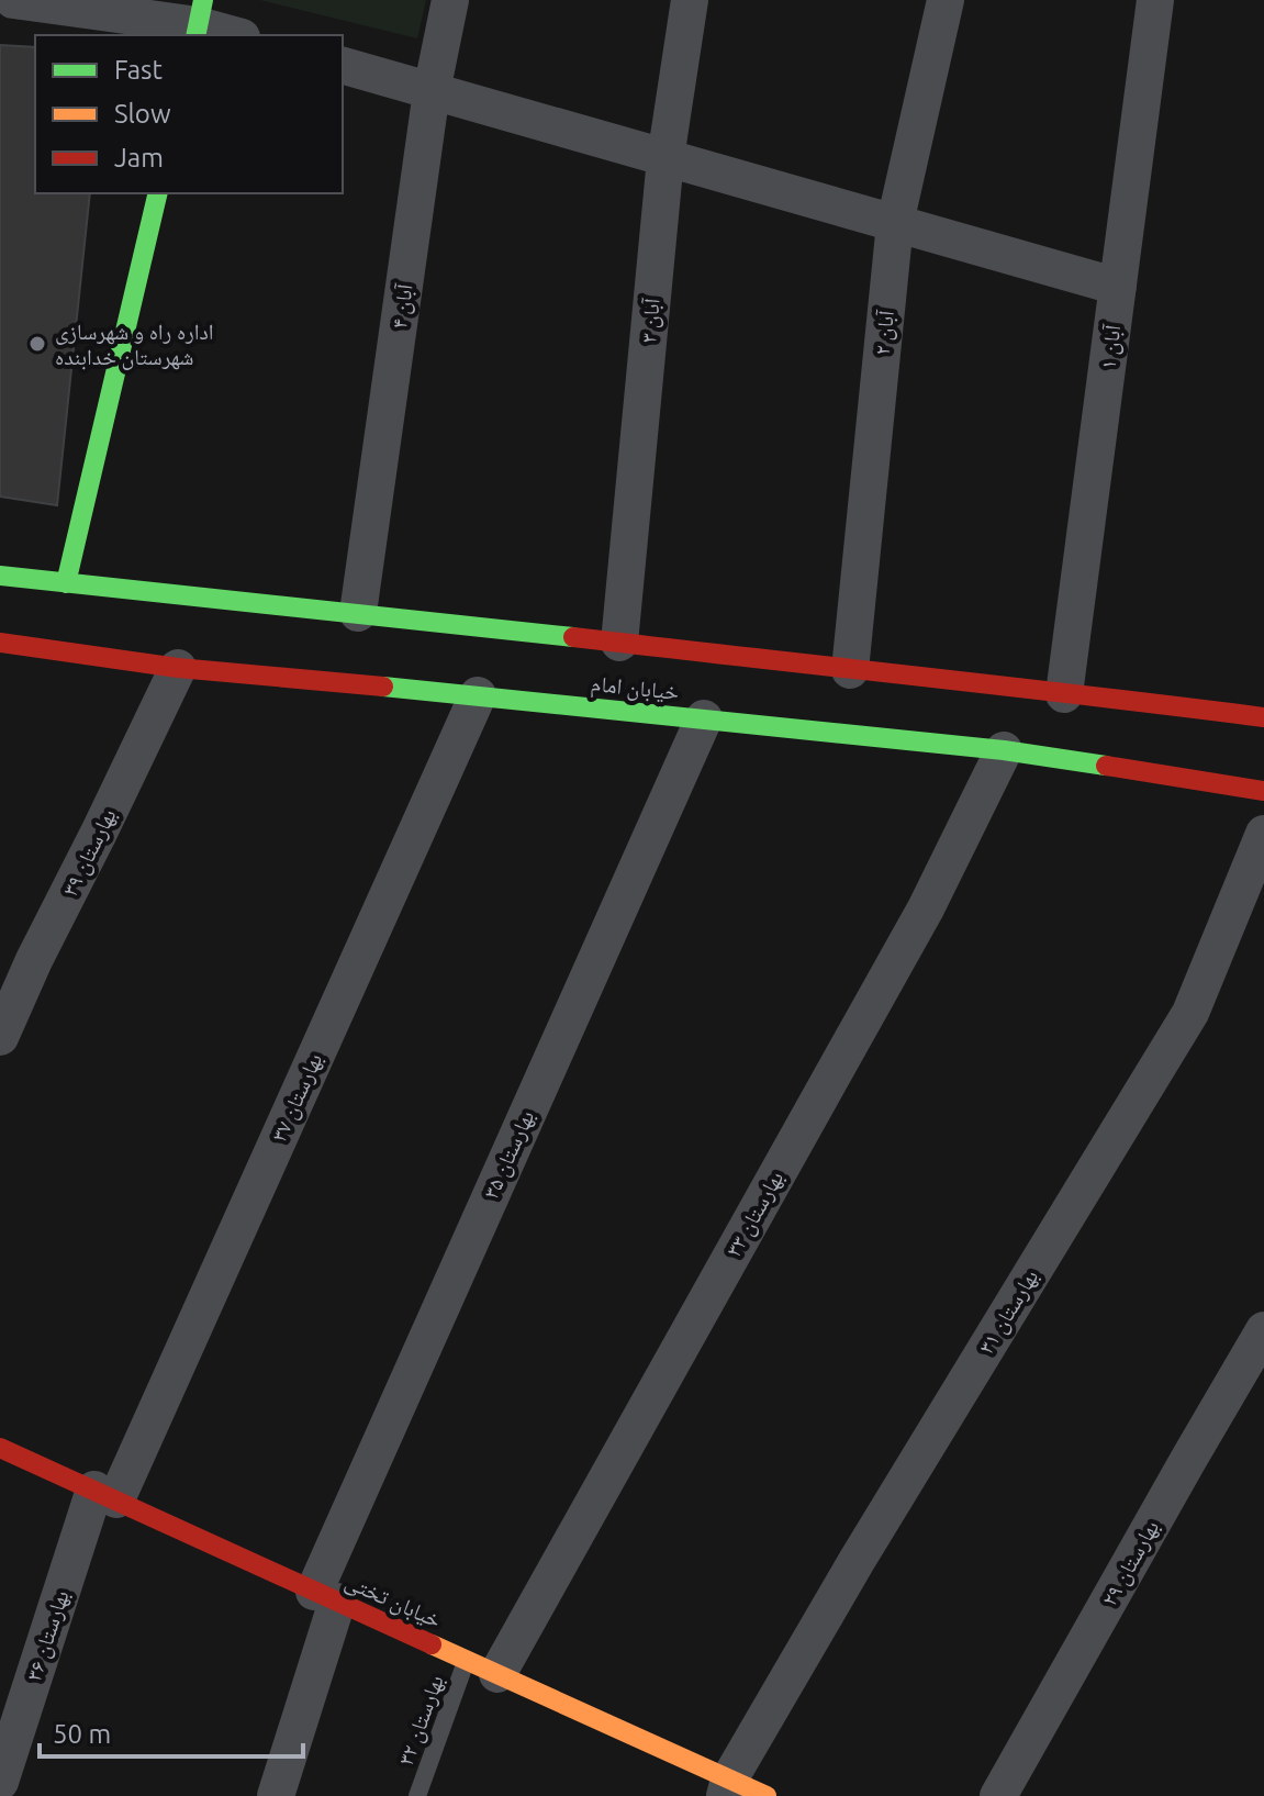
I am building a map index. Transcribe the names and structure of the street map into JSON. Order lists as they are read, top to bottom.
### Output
{
  "streets": {
    "main road": ["خیابان امام", "خیابان تختی"],
    "street": [
      "آبان ۴",
      "آبان ۳",
      "آبان ۲",
      "آبان ۱",
      "بهارستان ۳۹",
      "بهارستان ۳۷",
      "بهارستان ۳۵",
      "بهارستان ۳۳",
      "بهارستان ۳۱",
      "بهارستان ۲۹",
      "بهارستان ۳۶"
    ],
    "lane": ["بهارستان ۳۲"]
  },
  "crossings": [
    ["آبان ۴", "خیابان امام"],
    ["آبان ۳", "خیابان امام"],
    ["آبان ۲", "خیابان امام"],
    ["آبان ۱", "خیابان امام"],
    ["خیابان امام", "بهارستان ۳۹"],
    ["خیابان امام", "بهارستان ۳۷"],
    ["خیابان امام", "بهارستان ۳۵"],
    ["خیابان امام", "بهارستان ۳۳"],
    ["بهارستان ۳۷", "خیابان تختی"],
    ["بهارستان ۳۷", "بهارستان ۳۶"],
    ["بهارستان ۳۵", "خیابان تختی"],
    ["بهارستان ۳۳", "خیابان تختی"],
    ["بهارستان ۳۳", "بهارستان ۳۲"],
    ["بهارستان ۳۱", "خیابان تختی"],
    ["خیابان تختی", "بهارستان ۳۶"],
    ["خیابان تختی", "بهارستان ۳۲"]
  ],
  "places": ["اداره راه و شهرسازی شهرستان خدابنده"],
  "legend": ["Fast", "Slow", "Jam"],
  "scale_bar": "50 m"
}
